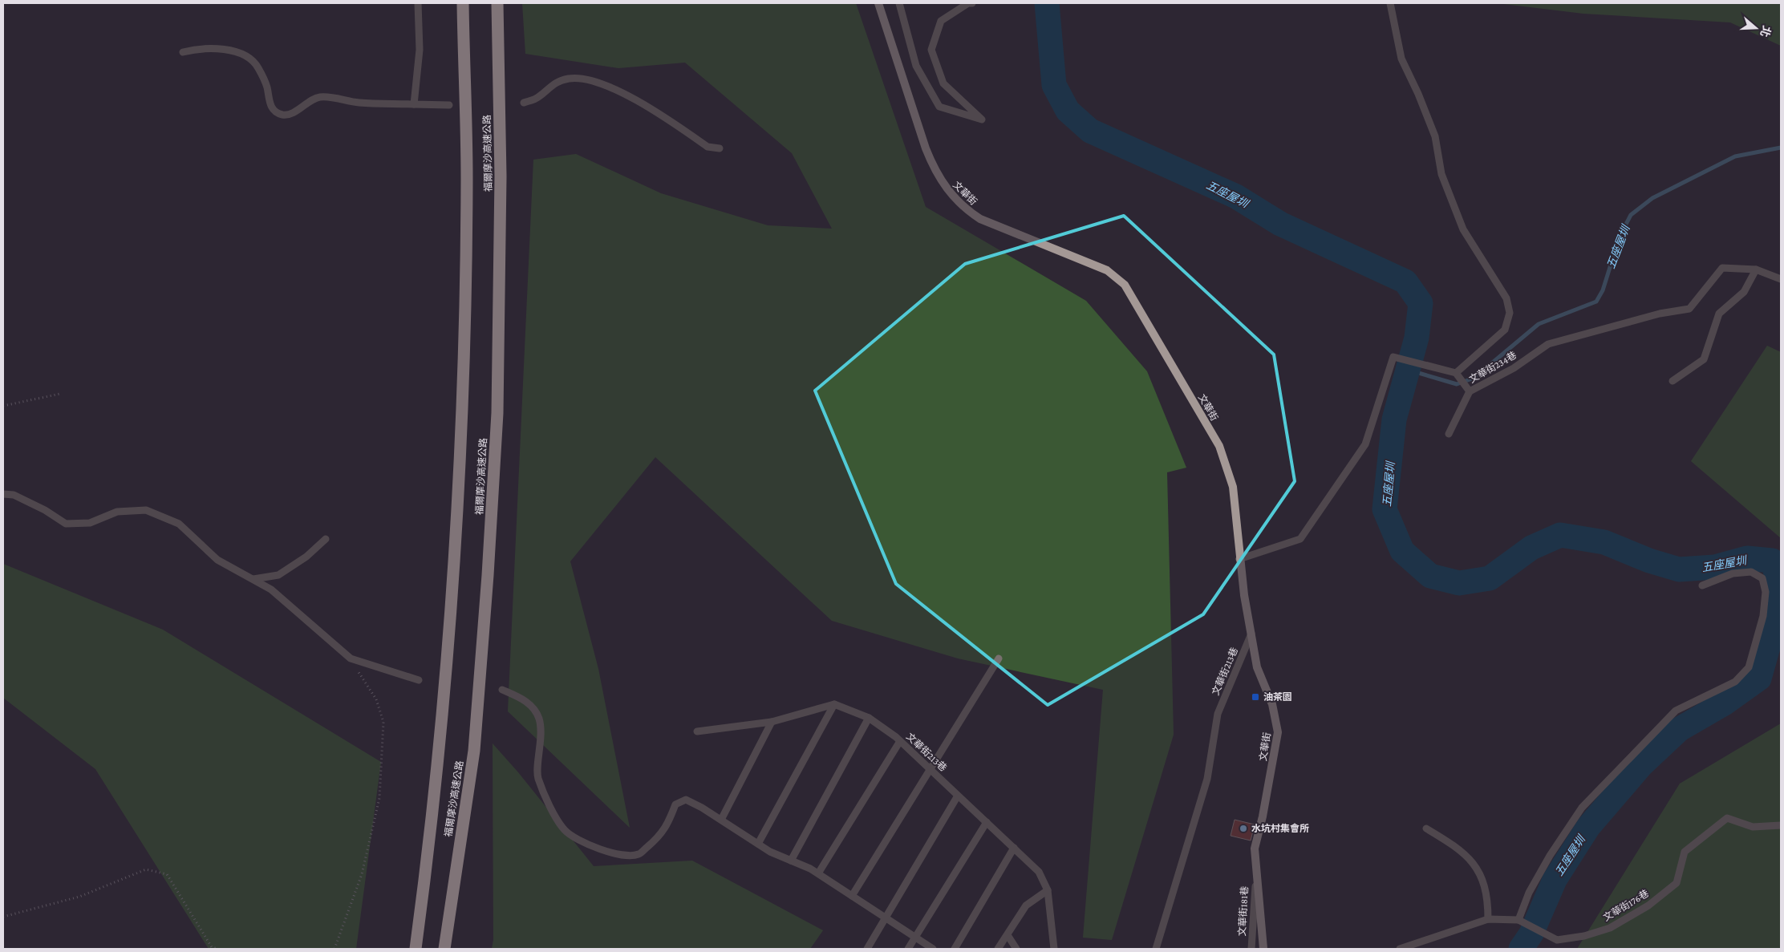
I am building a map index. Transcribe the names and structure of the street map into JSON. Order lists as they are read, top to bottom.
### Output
{
  "streets": {
    "highway": ["福爾摩沙高速公路"],
    "street": ["文華街"],
    "lane": [
      "文華街234巷",
      "文華街213巷",
      "文華街176巷",
      "文華街181巷"
    ]
  },
  "crossings": [
    ["文華街", "文華街234巷"],
    ["文華街", "文華街213巷"],
    ["文華街", "文華街181巷"]
  ],
  "water": ["五座屋圳"],
  "places": {
    "transit": ["油茶園"],
    "other": ["水坑村集會所"]
  },
  "north": "right"
}
